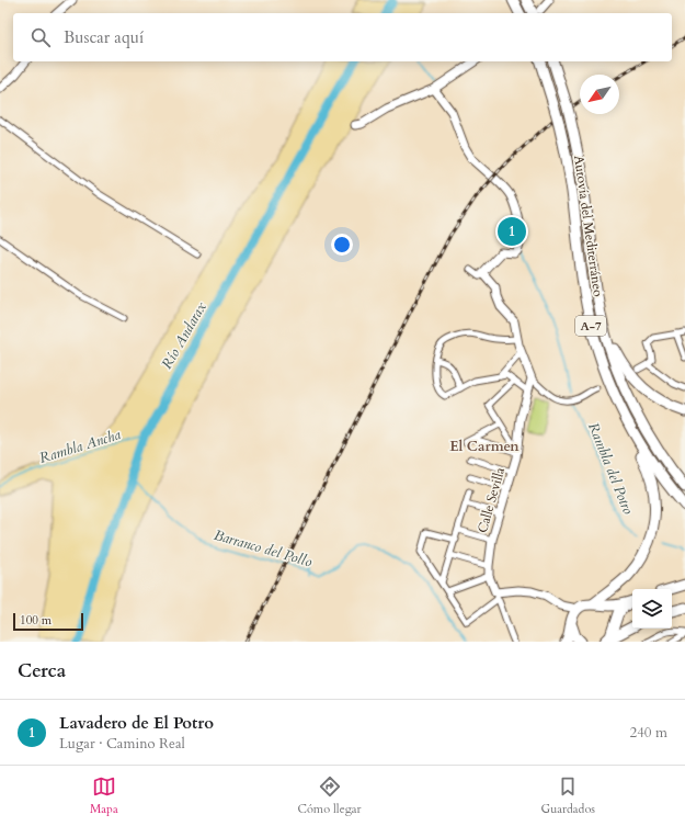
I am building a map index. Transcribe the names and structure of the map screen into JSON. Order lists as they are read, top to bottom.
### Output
{
  "streets": {
    "highway": ["Autovía del Mediterráneo", "A-7"],
    "street": ["Calle Sevilla"]
  },
  "districts": ["El Carmen"],
  "water": [
    "Río Andarax",
    "Rambla Ancha",
    "Rambla del Potro",
    "Barranco del Pollo"
  ],
  "scale_bar": "100 m",
  "north": "bottom left",
  "page": {
    "search": "Buscar aquí",
    "pins": "1",
    "scale": "100 m",
    "heading": "Cerca",
    "list": [
      {
        "mark": "1",
        "name": "Lavadero de El Potro",
        "note": "Lugar · Camino Real",
        "value": "240 m"
      }
    ],
    "nav": ["Mapa", "Cómo llegar", "Guardados"]
  }
}
